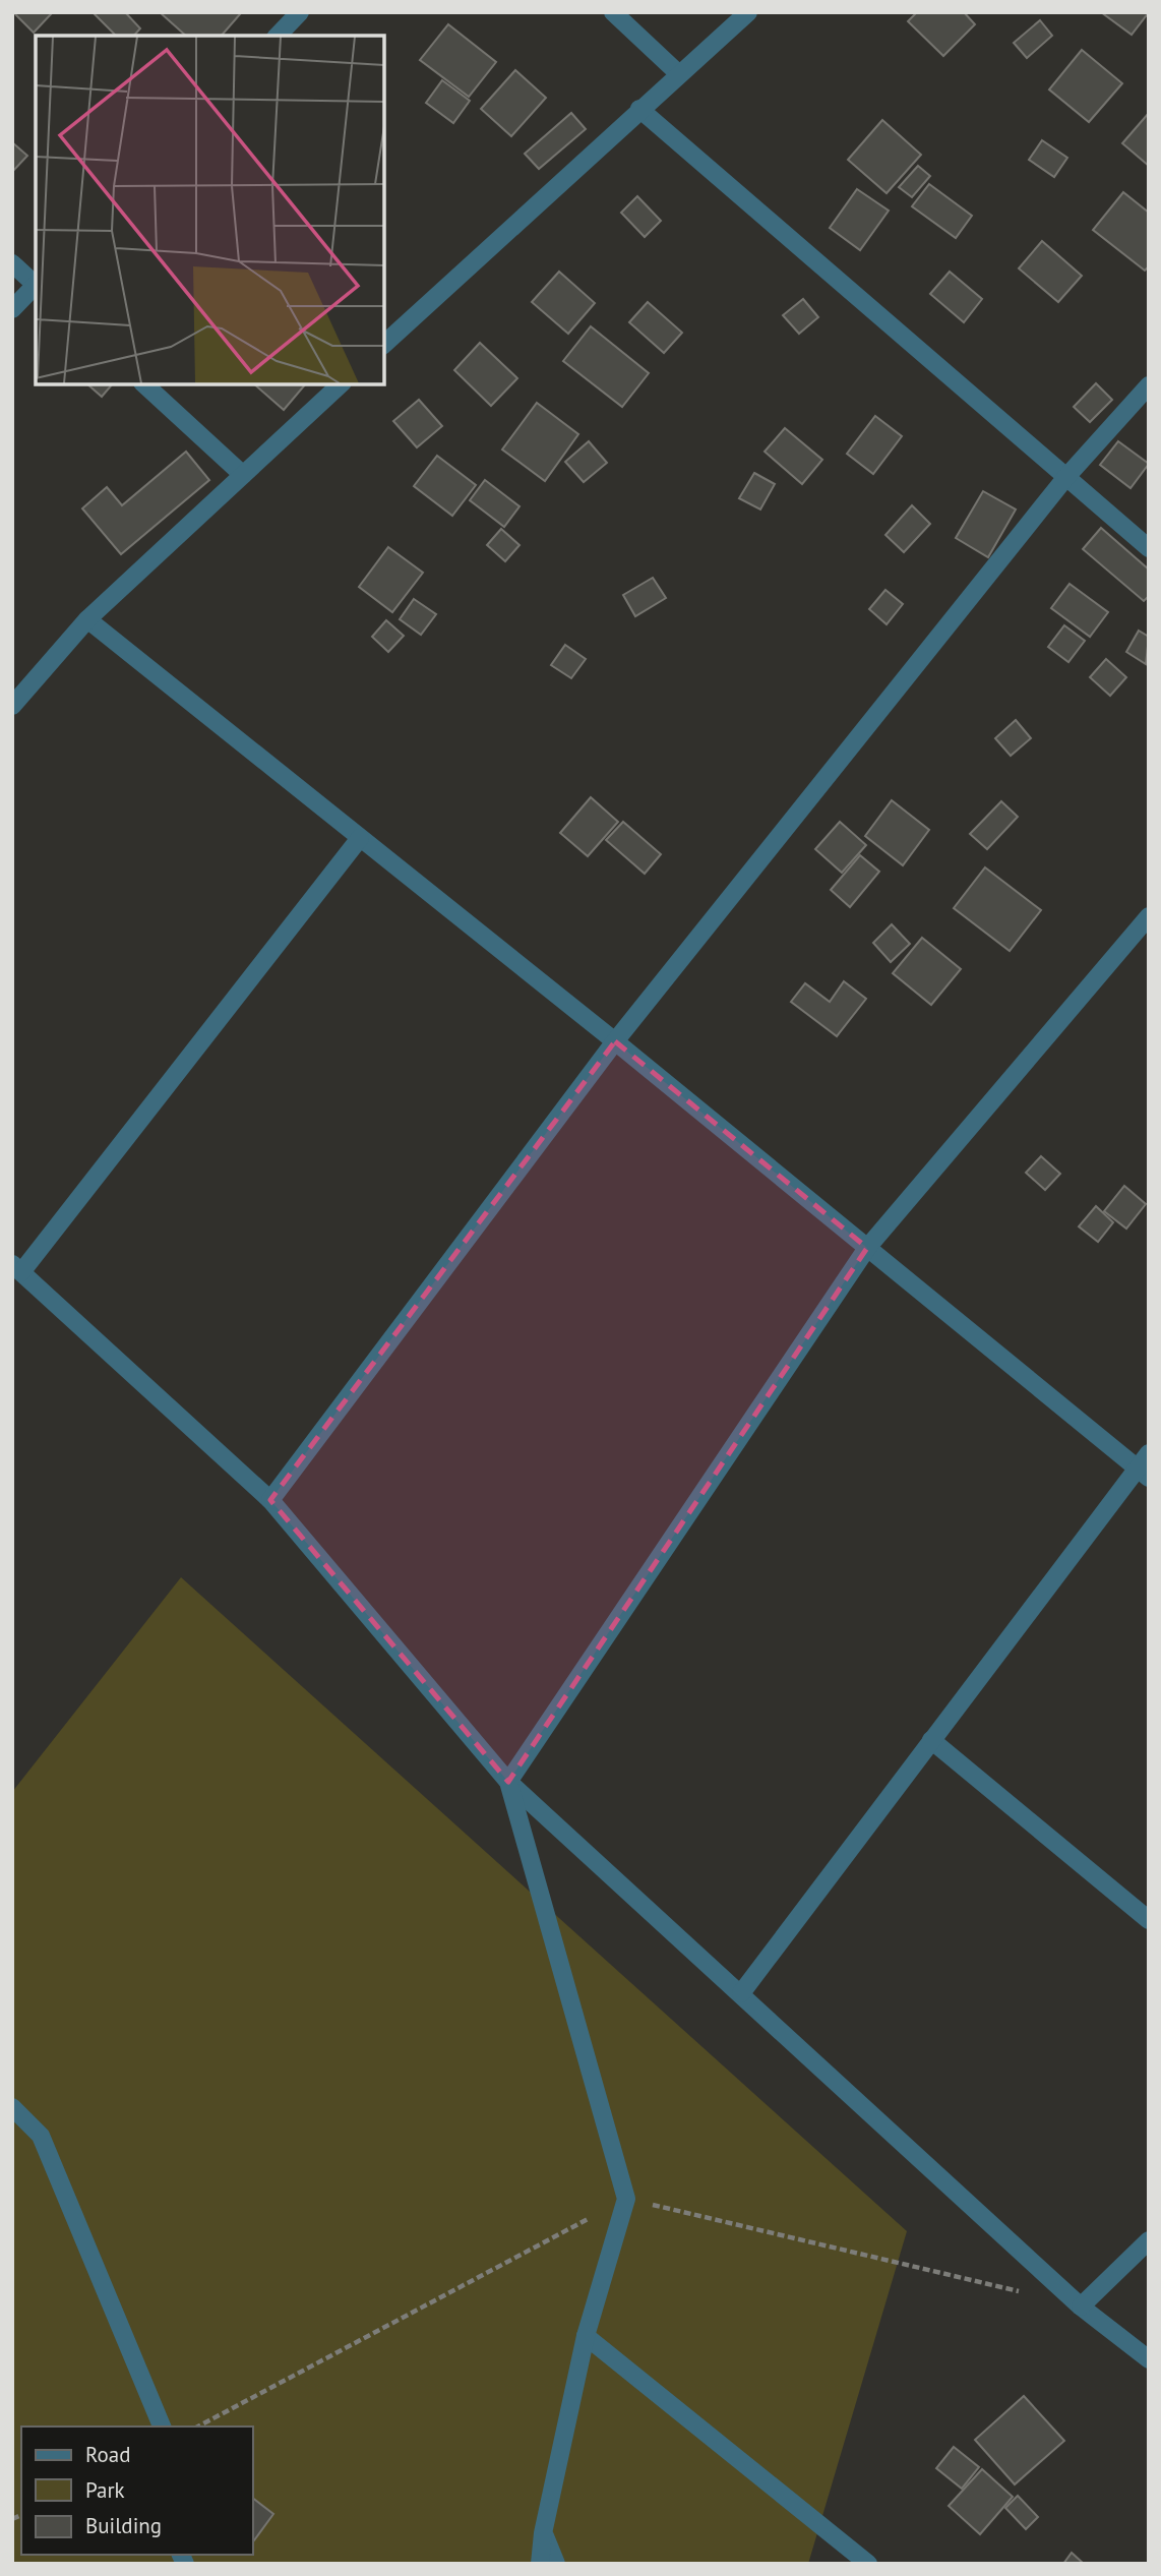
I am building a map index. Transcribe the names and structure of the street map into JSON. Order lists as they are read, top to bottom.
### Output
{
  "legend": ["Road", "Park", "Building"]
}
